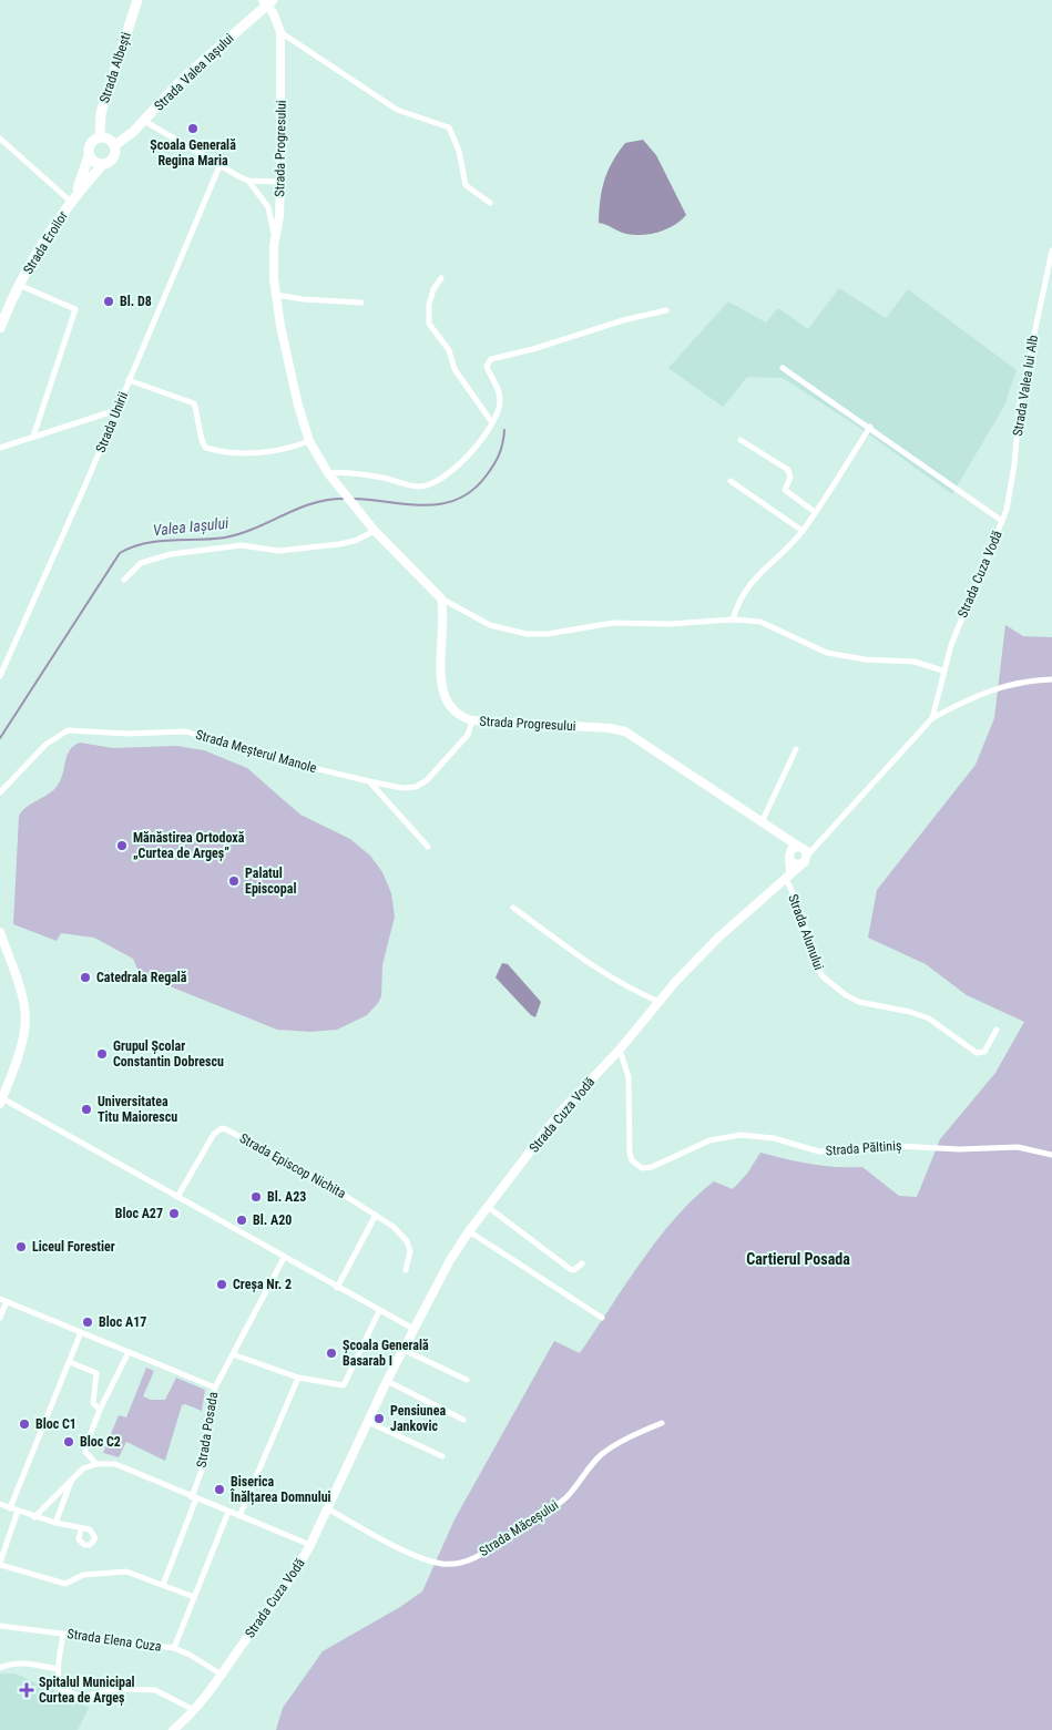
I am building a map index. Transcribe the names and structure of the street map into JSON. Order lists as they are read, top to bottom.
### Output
{
  "streets": {
    "main road": ["Strada Albești", "Strada Valea Iașului", "Strada Eroilor"],
    "street": [
      "Strada Progresului",
      "Strada Valea lui Alb",
      "Strada Unirii",
      "Strada Cuza Vodă",
      "Strada Meșterul Manole",
      "Strada Alunului",
      "Strada Păltiniș",
      "Strada Episcop Nichita",
      "Strada Posada",
      "Strada Măceșului",
      "Strada Elena Cuza"
    ]
  },
  "crossings": [
    ["Strada Albești", "Strada Valea Iașului"],
    ["Strada Albești", "Strada Eroilor"],
    ["Strada Valea Iașului", "Strada Progresului"],
    ["Strada Valea Iașului", "Strada Eroilor"],
    ["Strada Progresului", "Strada Cuza Vodă"],
    ["Strada Progresului", "Strada Meșterul Manole"],
    ["Strada Valea lui Alb", "Strada Cuza Vodă"],
    ["Strada Cuza Vodă", "Strada Alunului"],
    ["Strada Cuza Vodă", "Strada Păltiniș"],
    ["Strada Cuza Vodă", "Strada Măceșului"],
    ["Strada Cuza Vodă", "Strada Elena Cuza"]
  ],
  "districts": ["Cartierul Posada"],
  "water": ["Valea Iașului"],
  "places": {
    "other": [
      "Școala Generală Regina Maria",
      "Bl. D8",
      "Mănăstirea Ortodoxă „Curtea de Argeș”",
      "Palatul Episcopal",
      "Catedrala Regală",
      "Grupul Școlar Constantin Dobrescu",
      "Universitatea Titu Maiorescu",
      "Bl. A23",
      "Bloc A27",
      "Bl. A20",
      "Liceul Forestier",
      "Creșa Nr. 2",
      "Bloc A17",
      "Școala Generală Basarab I",
      "Pensiunea Jankovic",
      "Bloc C1",
      "Bloc C2",
      "Biserica Înălțarea Domnului"
    ],
    "health": ["Spitalul Municipal Curtea de Argeș"]
  }
}
